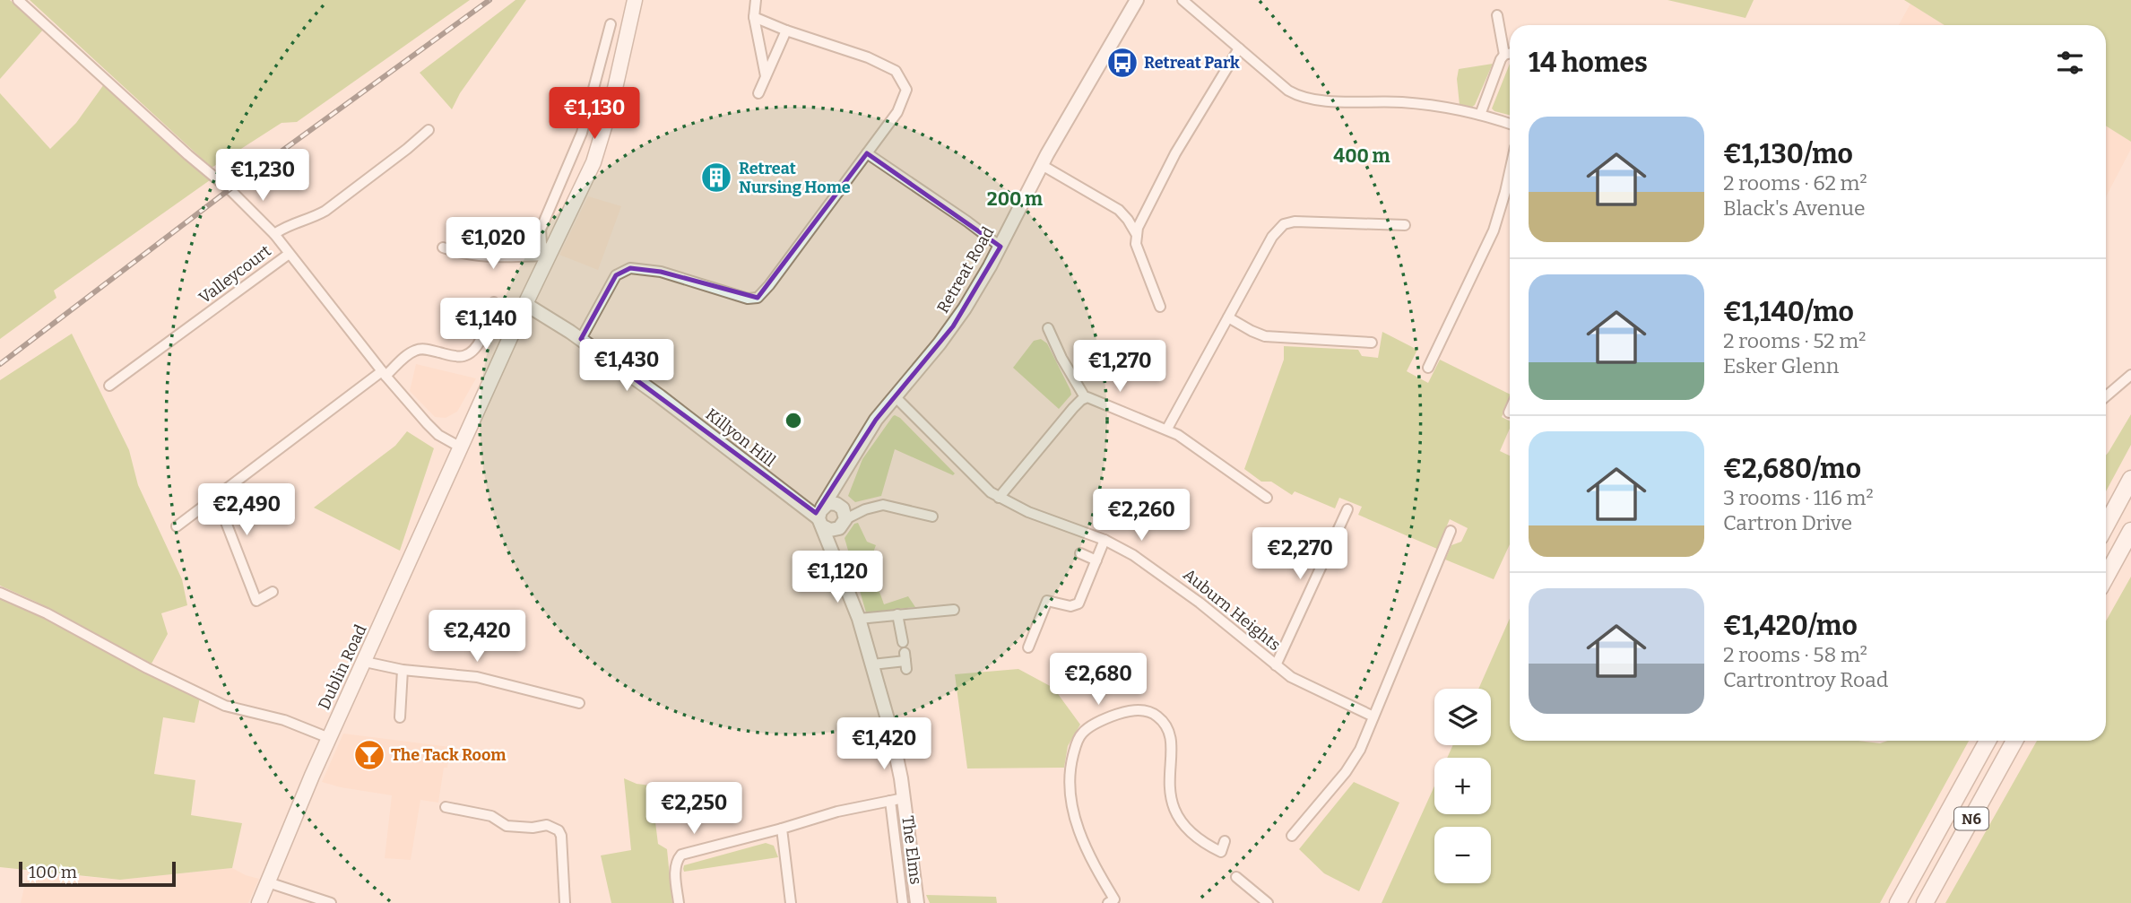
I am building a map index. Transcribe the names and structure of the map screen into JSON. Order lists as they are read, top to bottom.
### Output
{
  "streets": {
    "highway": ["N6"],
    "main road": ["Dublin Road"],
    "street": [
      "Retreat Road",
      "Valleycourt",
      "Killyon Hill",
      "Auburn Heights",
      "The Elms"
    ]
  },
  "crossings": [
    ["Retreat Road", "Killyon Hill"],
    ["Retreat Road", "Auburn Heights"],
    ["Valleycourt", "Dublin Road"],
    ["Killyon Hill", "Dublin Road"]
  ],
  "places": {
    "bus stop": ["Retreat Park"],
    "building": ["Retreat Nursing Home"],
    "bar": ["The Tack Room"]
  },
  "scale_bar": "100 m",
  "page": {
    "heading": "14 homes",
    "price": [
      "€1,130",
      "€1,230",
      "€1,020",
      "€1,140",
      "€1,430",
      "€1,270",
      "€2,490",
      "€2,260",
      "€2,270",
      "€1,120",
      "€2,420",
      "€2,680",
      "€1,420",
      "€2,250"
    ],
    "list": [
      {
        "name": "€1,130/mo",
        "note": "2 rooms · 62 m² · Black's Avenue"
      },
      {
        "name": "€1,140/mo",
        "note": "2 rooms · 52 m² · Esker Glenn"
      },
      {
        "name": "€2,680/mo",
        "note": "3 rooms · 116 m² · Cartron Drive"
      },
      {
        "name": "€1,420/mo",
        "note": "2 rooms · 58 m² · Cartrontroy Road"
      }
    ],
    "map_buttons": ["+", "−"],
    "scale": "100 m"
  },
  "rings": ["400 m", "200 m"]
}
